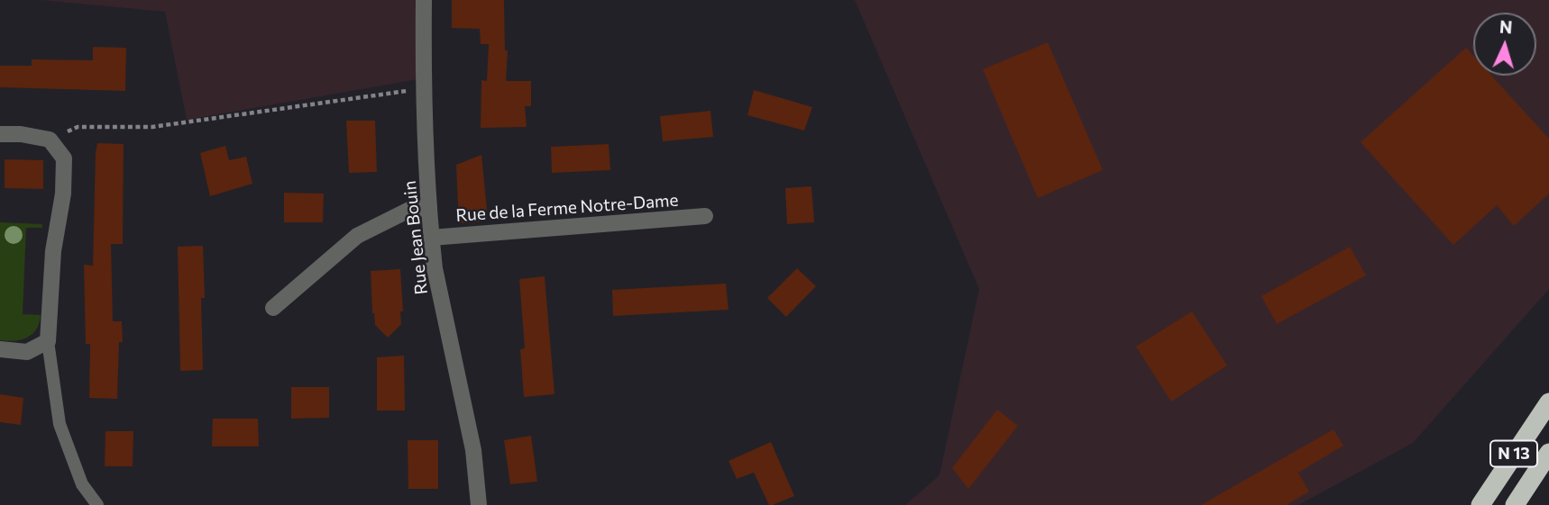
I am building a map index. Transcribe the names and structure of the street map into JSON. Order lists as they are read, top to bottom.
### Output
{
  "streets": {
    "highway": ["N 13"],
    "street": ["Rue de la Ferme Notre-Dame", "Rue Jean Bouin"]
  },
  "crossings": [
    ["Rue de la Ferme Notre-Dame", "Rue Jean Bouin"]
  ],
  "north": "top"
}
